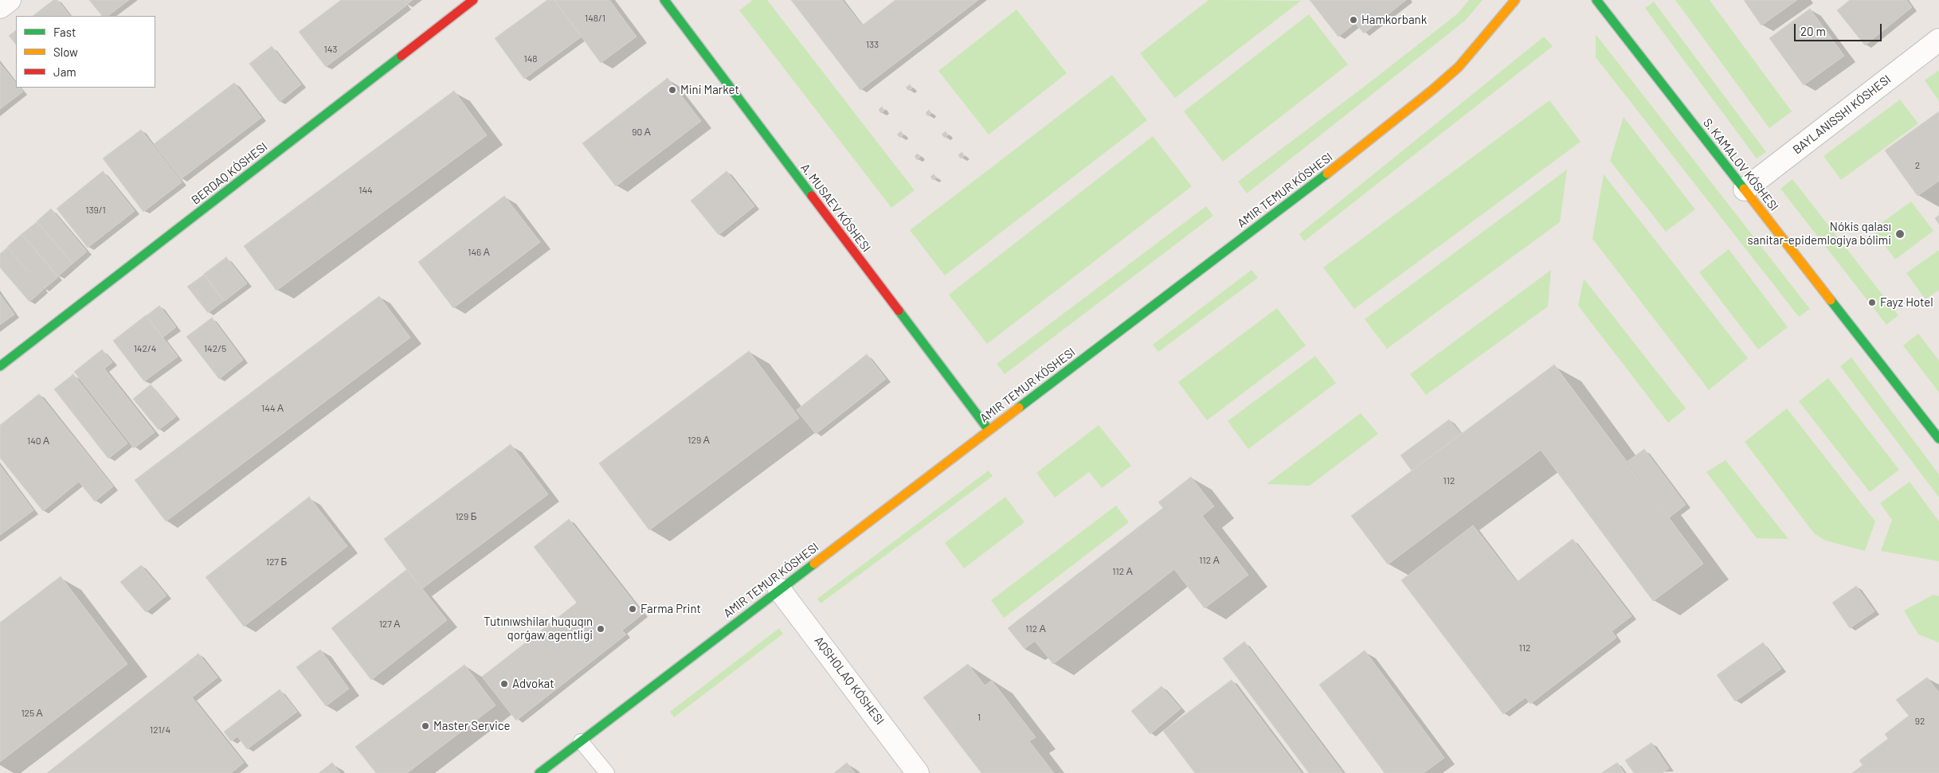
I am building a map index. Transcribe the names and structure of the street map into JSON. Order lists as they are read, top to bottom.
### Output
{
  "streets": {
    "street": [
      "S. KAMALOV KÓSHESI",
      "BERDAQ KÓSHESI",
      "AMIR TEMUR KÓSHESI",
      "A. MUSAEV KÓSHESI",
      "AQSHOLAQ KÓSHESI"
    ]
  },
  "crossings": [
    ["AMIR TEMUR KÓSHESI", "A. MUSAEV KÓSHESI"],
    ["AMIR TEMUR KÓSHESI", "AQSHOLAQ KÓSHESI"]
  ],
  "places": [
    "Hamkorbank",
    "Mini Market",
    "Nókis qalası sanitar-epidemlogiya bólimi",
    "Fayz Hotel",
    "Farma Print",
    "Tutınıwshilar huquqın qorǵaw agentligi",
    "Advokat",
    "Master Service"
  ],
  "house_numbers": [
    "148/1",
    "133",
    "143",
    "148",
    "90 А",
    "2",
    "144",
    "139/1",
    "146 А",
    "142/4",
    "142/5",
    "144 А",
    "129 А",
    "140 А",
    "112",
    "129 Б",
    "112 А",
    "127 Б",
    "112 А",
    "127 А",
    "112 А",
    "112",
    "125 А",
    "1",
    "92",
    "121/4"
  ],
  "legend": ["Fast", "Slow", "Jam"],
  "scale_bar": "20 m"
}
